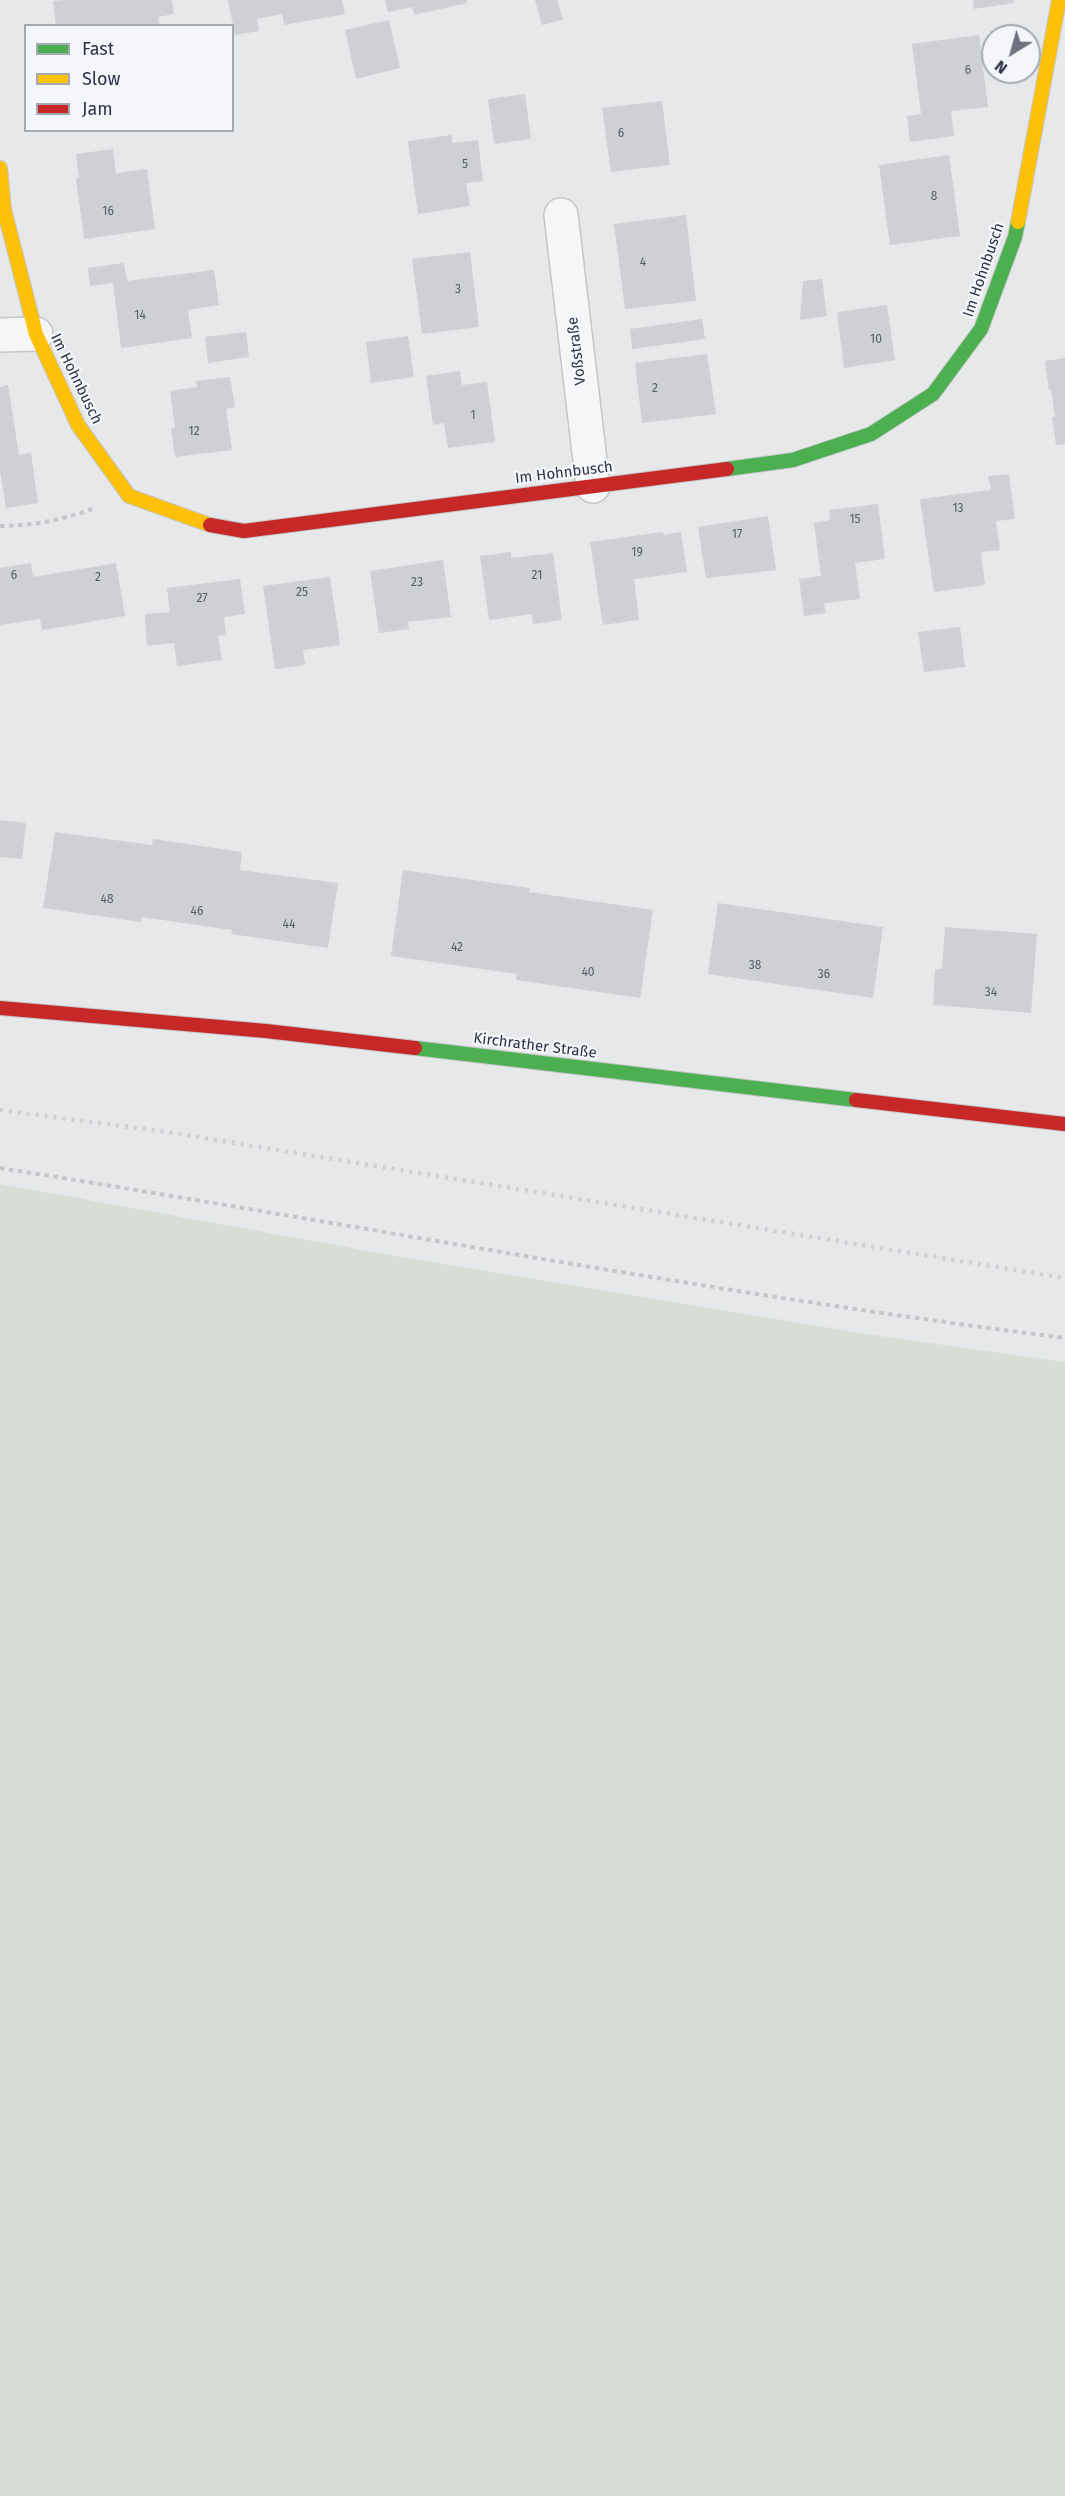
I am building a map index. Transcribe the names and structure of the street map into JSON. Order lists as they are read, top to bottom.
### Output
{
  "streets": {
    "street": ["Im Hohnbusch", "Voßstraße", "Kirchrather Straße"]
  },
  "crossings": [
    ["Im Hohnbusch", "Voßstraße"]
  ],
  "house_numbers": [
    "6",
    "6",
    "5",
    "8",
    "16",
    "4",
    "3",
    "14",
    "10",
    "2",
    "1",
    "12",
    "13",
    "15",
    "17",
    "19",
    "6",
    "21",
    "2",
    "23",
    "25",
    "27",
    "48",
    "46",
    "44",
    "42",
    "38",
    "40",
    "36",
    "34"
  ],
  "legend": ["Fast", "Slow", "Jam"],
  "north": "bottom left"
}
